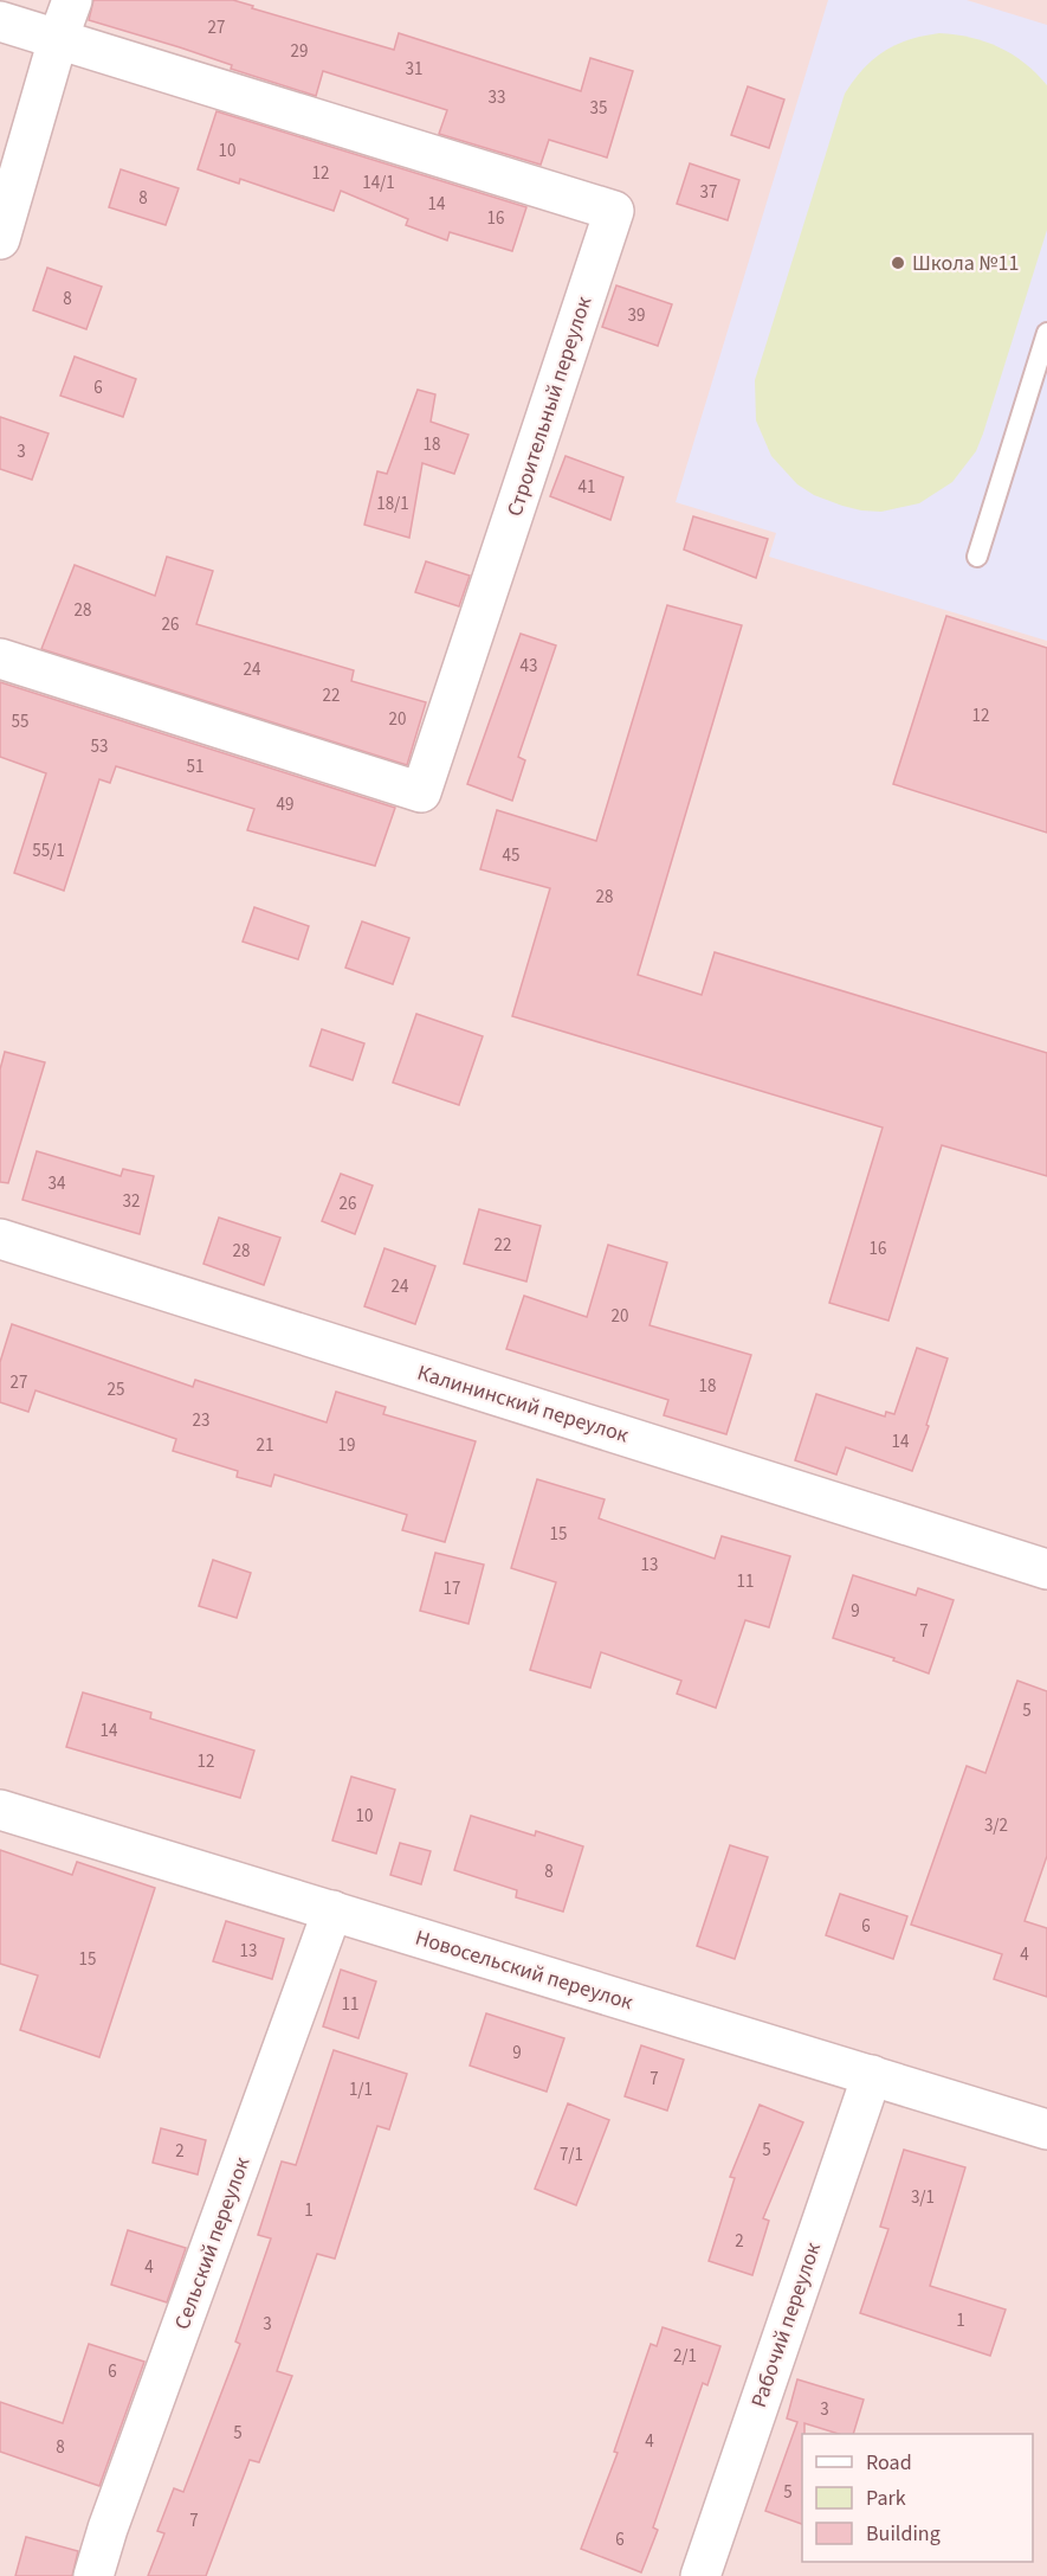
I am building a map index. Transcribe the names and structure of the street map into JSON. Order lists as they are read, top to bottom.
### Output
{
  "streets": {
    "street": [
      "Строительный переулок",
      "Калининский переулок",
      "Новосельский переулок",
      "Сельский переулок",
      "Рабочий переулок"
    ]
  },
  "crossings": [
    ["Новосельский переулок", "Сельский переулок"],
    ["Новосельский переулок", "Рабочий переулок"]
  ],
  "places": ["Школа №11"],
  "house_numbers": [
    "27",
    "29",
    "31",
    "33",
    "35",
    "10",
    "12",
    "14/1",
    "37",
    "8",
    "14",
    "16",
    "8",
    "39",
    "6",
    "18",
    "3",
    "41",
    "18/1",
    "28",
    "26",
    "43",
    "24",
    "22",
    "12",
    "20",
    "55",
    "53",
    "51",
    "49",
    "55/1",
    "45",
    "28",
    "34",
    "32",
    "26",
    "22",
    "16",
    "28",
    "24",
    "20",
    "27",
    "18",
    "25",
    "23",
    "14",
    "21",
    "19",
    "15",
    "13",
    "11",
    "17",
    "9",
    "7",
    "5",
    "14",
    "12",
    "10",
    "3/2",
    "8",
    "6",
    "13",
    "4",
    "15",
    "11",
    "9",
    "7",
    "1/1",
    "5",
    "2",
    "7/1",
    "3/1",
    "1",
    "2",
    "4",
    "1",
    "3",
    "2/1",
    "6",
    "3",
    "5",
    "4",
    "8",
    "5",
    "7",
    "6"
  ],
  "legend": ["Road", "Park", "Building"]
}
